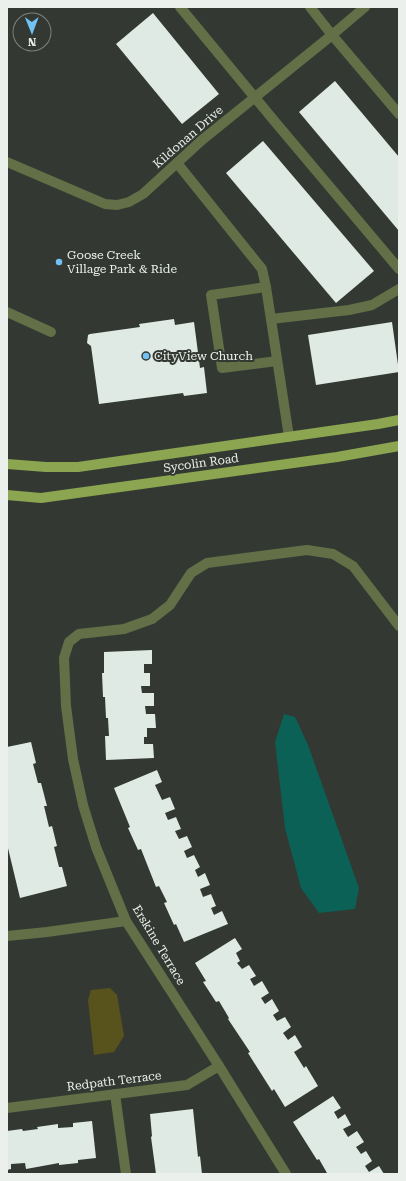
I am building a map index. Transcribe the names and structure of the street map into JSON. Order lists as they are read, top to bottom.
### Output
{
  "streets": {
    "main road": ["Sycolin Road"],
    "street": ["Kildonan Drive", "Erskine Terrace", "Redpath Terrace"]
  },
  "crossings": [
    ["Erskine Terrace", "Redpath Terrace"]
  ],
  "places": ["Goose Creek Village Park & Ride", "CityView Church"],
  "north": "bottom"
}
